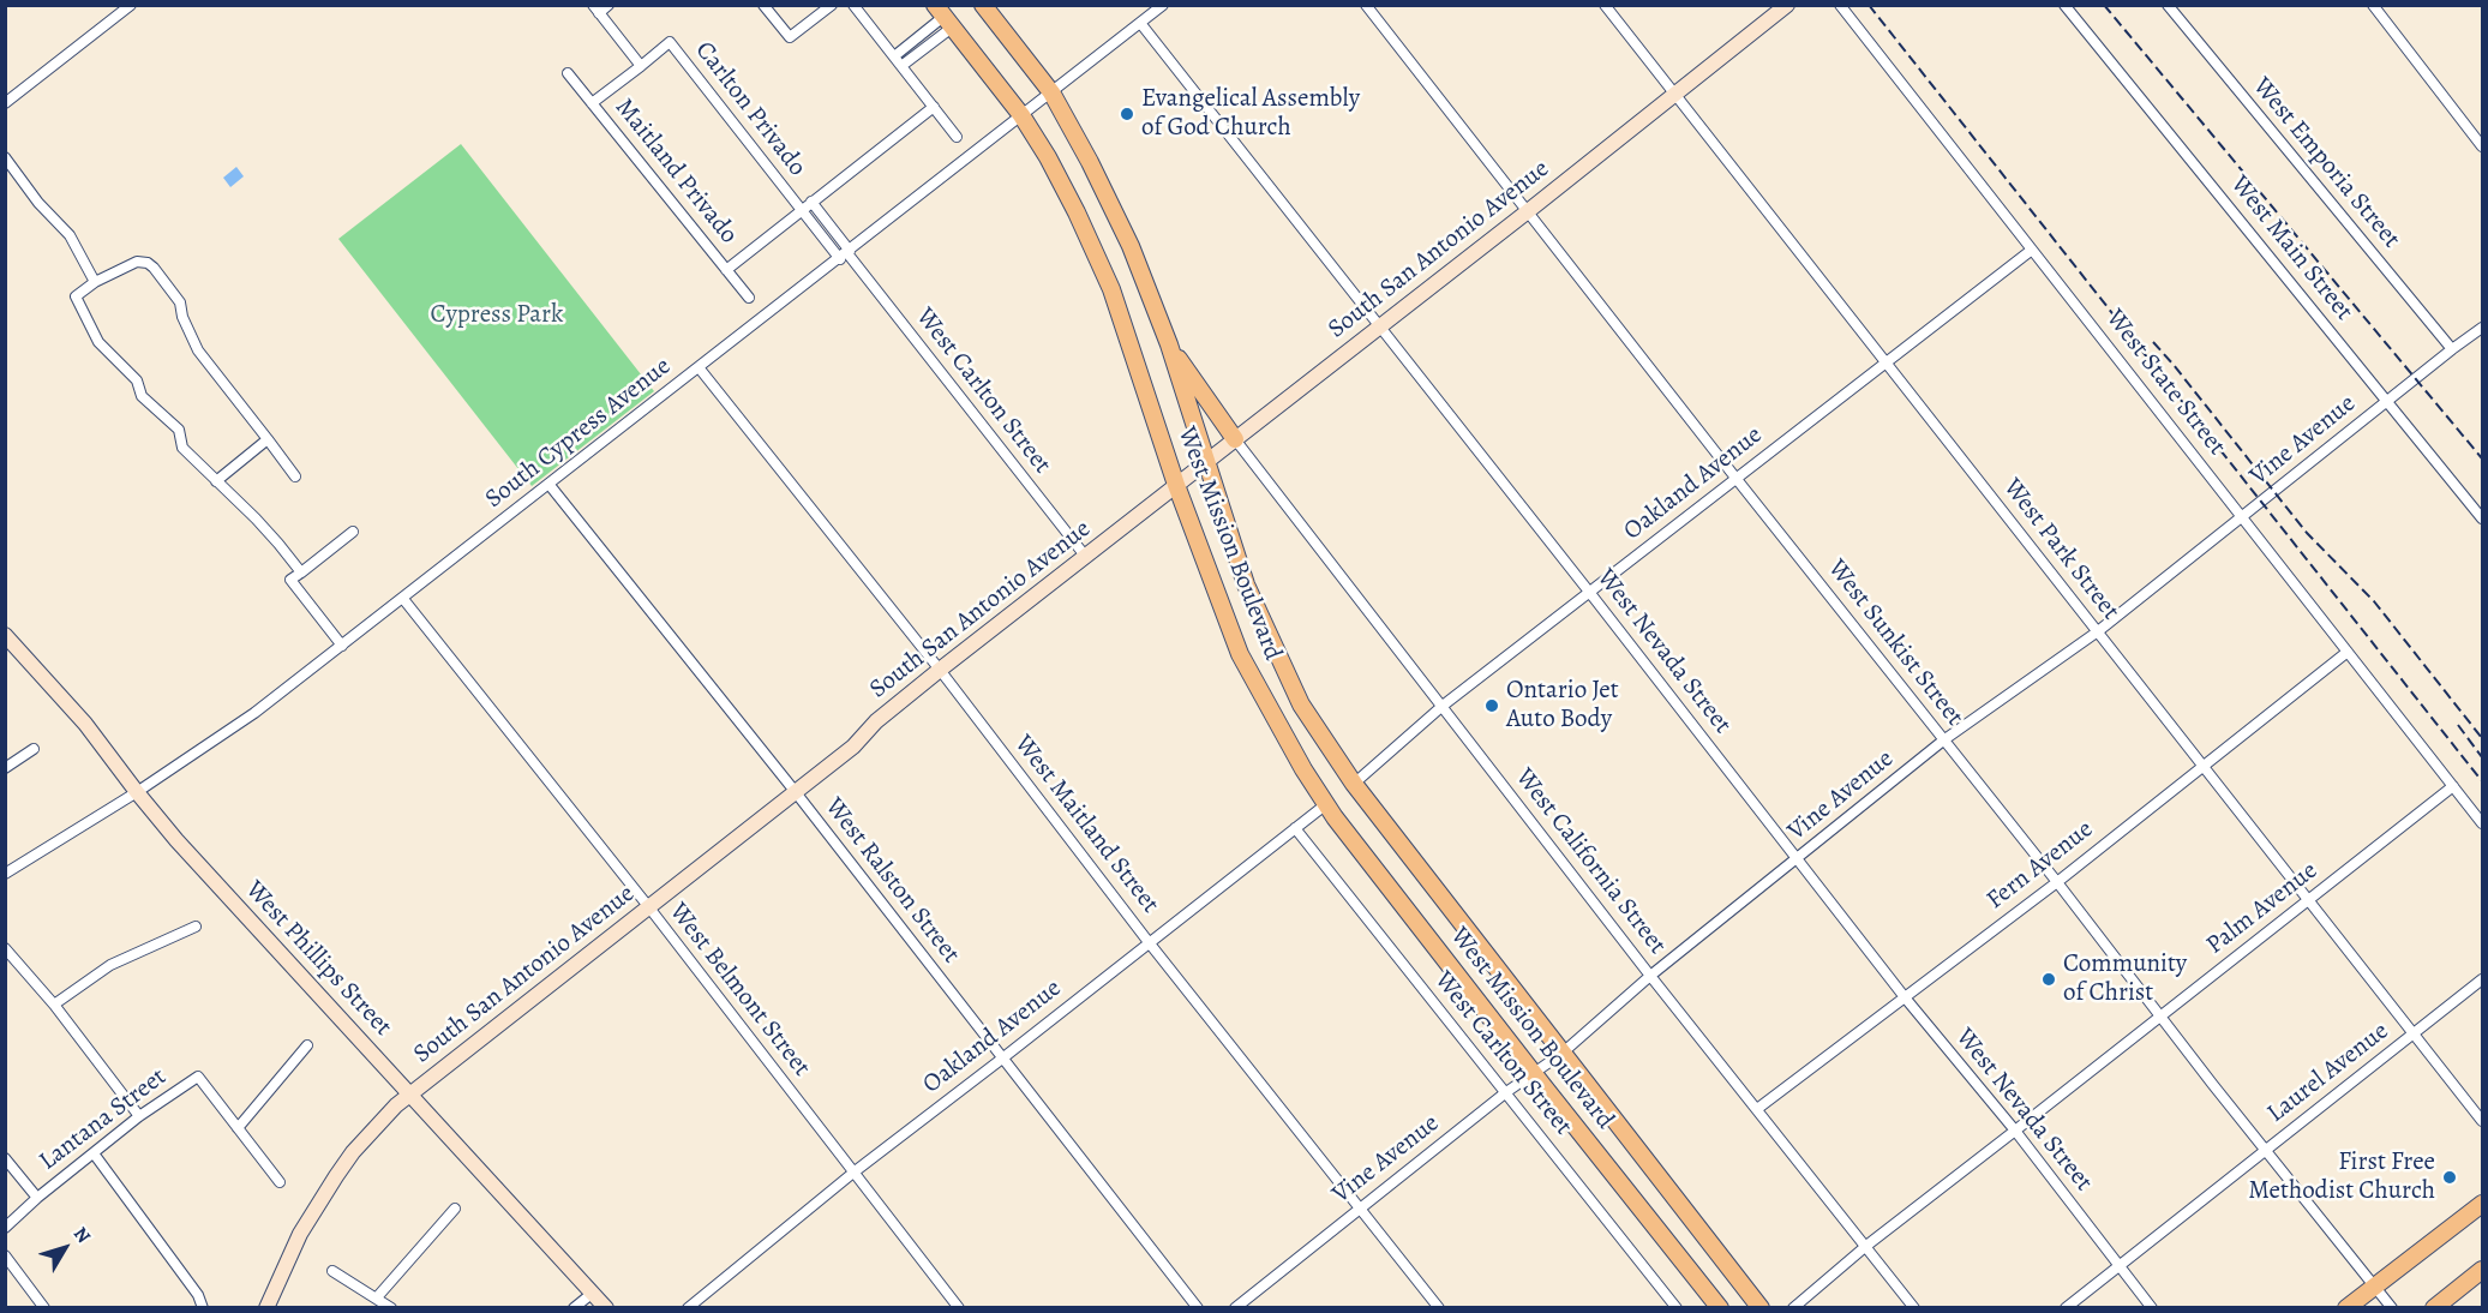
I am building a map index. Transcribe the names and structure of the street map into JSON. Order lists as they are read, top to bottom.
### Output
{
  "streets": {
    "main road": ["West Mission Boulevard"],
    "street": [
      "Carlton Privado",
      "West Emporia Street",
      "Maitland Privado",
      "West Main Street",
      "South San Antonio Avenue",
      "West State Street",
      "West Carlton Street",
      "South Cypress Avenue",
      "Vine Avenue",
      "Oakland Avenue",
      "West Park Street",
      "West Sunkist Street",
      "West Nevada Street",
      "West Maitland Street",
      "West California Street",
      "Fern Avenue",
      "West Ralston Street",
      "Palm Avenue",
      "West Phillips Street",
      "West Belmont Street",
      "Laurel Avenue",
      "Lantana Street"
    ]
  },
  "crossings": [
    ["Carlton Privado", "West Carlton Street"],
    ["Carlton Privado", "South Cypress Avenue"],
    ["West Emporia Street", "Vine Avenue"],
    ["West Main Street", "Vine Avenue"],
    ["South San Antonio Avenue", "West Carlton Street"],
    ["South San Antonio Avenue", "West Mission Boulevard"],
    ["South San Antonio Avenue", "West Park Street"],
    ["South San Antonio Avenue", "West Sunkist Street"],
    ["South San Antonio Avenue", "West Nevada Street"],
    ["South San Antonio Avenue", "West Maitland Street"],
    ["South San Antonio Avenue", "West California Street"],
    ["South San Antonio Avenue", "West Ralston Street"],
    ["South San Antonio Avenue", "West Phillips Street"],
    ["South San Antonio Avenue", "West Belmont Street"],
    ["West State Street", "Vine Avenue"],
    ["West State Street", "Oakland Avenue"],
    ["West State Street", "Fern Avenue"],
    ["West State Street", "Palm Avenue"],
    ["West Carlton Street", "South Cypress Avenue"],
    ["West Carlton Street", "Vine Avenue"],
    ["West Carlton Street", "Oakland Avenue"],
    ["South Cypress Avenue", "West Mission Boulevard"],
    ["South Cypress Avenue", "West Nevada Street"],
    ["South Cypress Avenue", "West Maitland Street"],
    ["South Cypress Avenue", "West Ralston Street"],
    ["South Cypress Avenue", "West Phillips Street"],
    ["South Cypress Avenue", "West Belmont Street"],
    ["Vine Avenue", "West Mission Boulevard"],
    ["Vine Avenue", "West Park Street"],
    ["Vine Avenue", "West Sunkist Street"],
    ["Vine Avenue", "West Nevada Street"],
    ["Vine Avenue", "West Maitland Street"],
    ["Vine Avenue", "West California Street"],
    ["Oakland Avenue", "West Mission Boulevard"],
    ["Oakland Avenue", "West Park Street"],
    ["Oakland Avenue", "West Sunkist Street"],
    ["Oakland Avenue", "West Nevada Street"],
    ["Oakland Avenue", "West Maitland Street"],
    ["Oakland Avenue", "West California Street"],
    ["Oakland Avenue", "West Ralston Street"],
    ["Oakland Avenue", "West Belmont Street"],
    ["West Park Street", "Fern Avenue"],
    ["West Park Street", "Palm Avenue"],
    ["West Park Street", "Laurel Avenue"],
    ["West Sunkist Street", "Fern Avenue"],
    ["West Sunkist Street", "Palm Avenue"],
    ["West Sunkist Street", "Laurel Avenue"],
    ["West Nevada Street", "Fern Avenue"],
    ["West Nevada Street", "Palm Avenue"],
    ["West Nevada Street", "Laurel Avenue"],
    ["West California Street", "Fern Avenue"],
    ["West California Street", "Palm Avenue"]
  ],
  "parks": ["Cypress Park"],
  "places": [
    "Evangelical Assembly of God Church",
    "Ontario Jet Auto Body",
    "Community of Christ",
    "First Free Methodist Church"
  ],
  "north": "top right"
}
